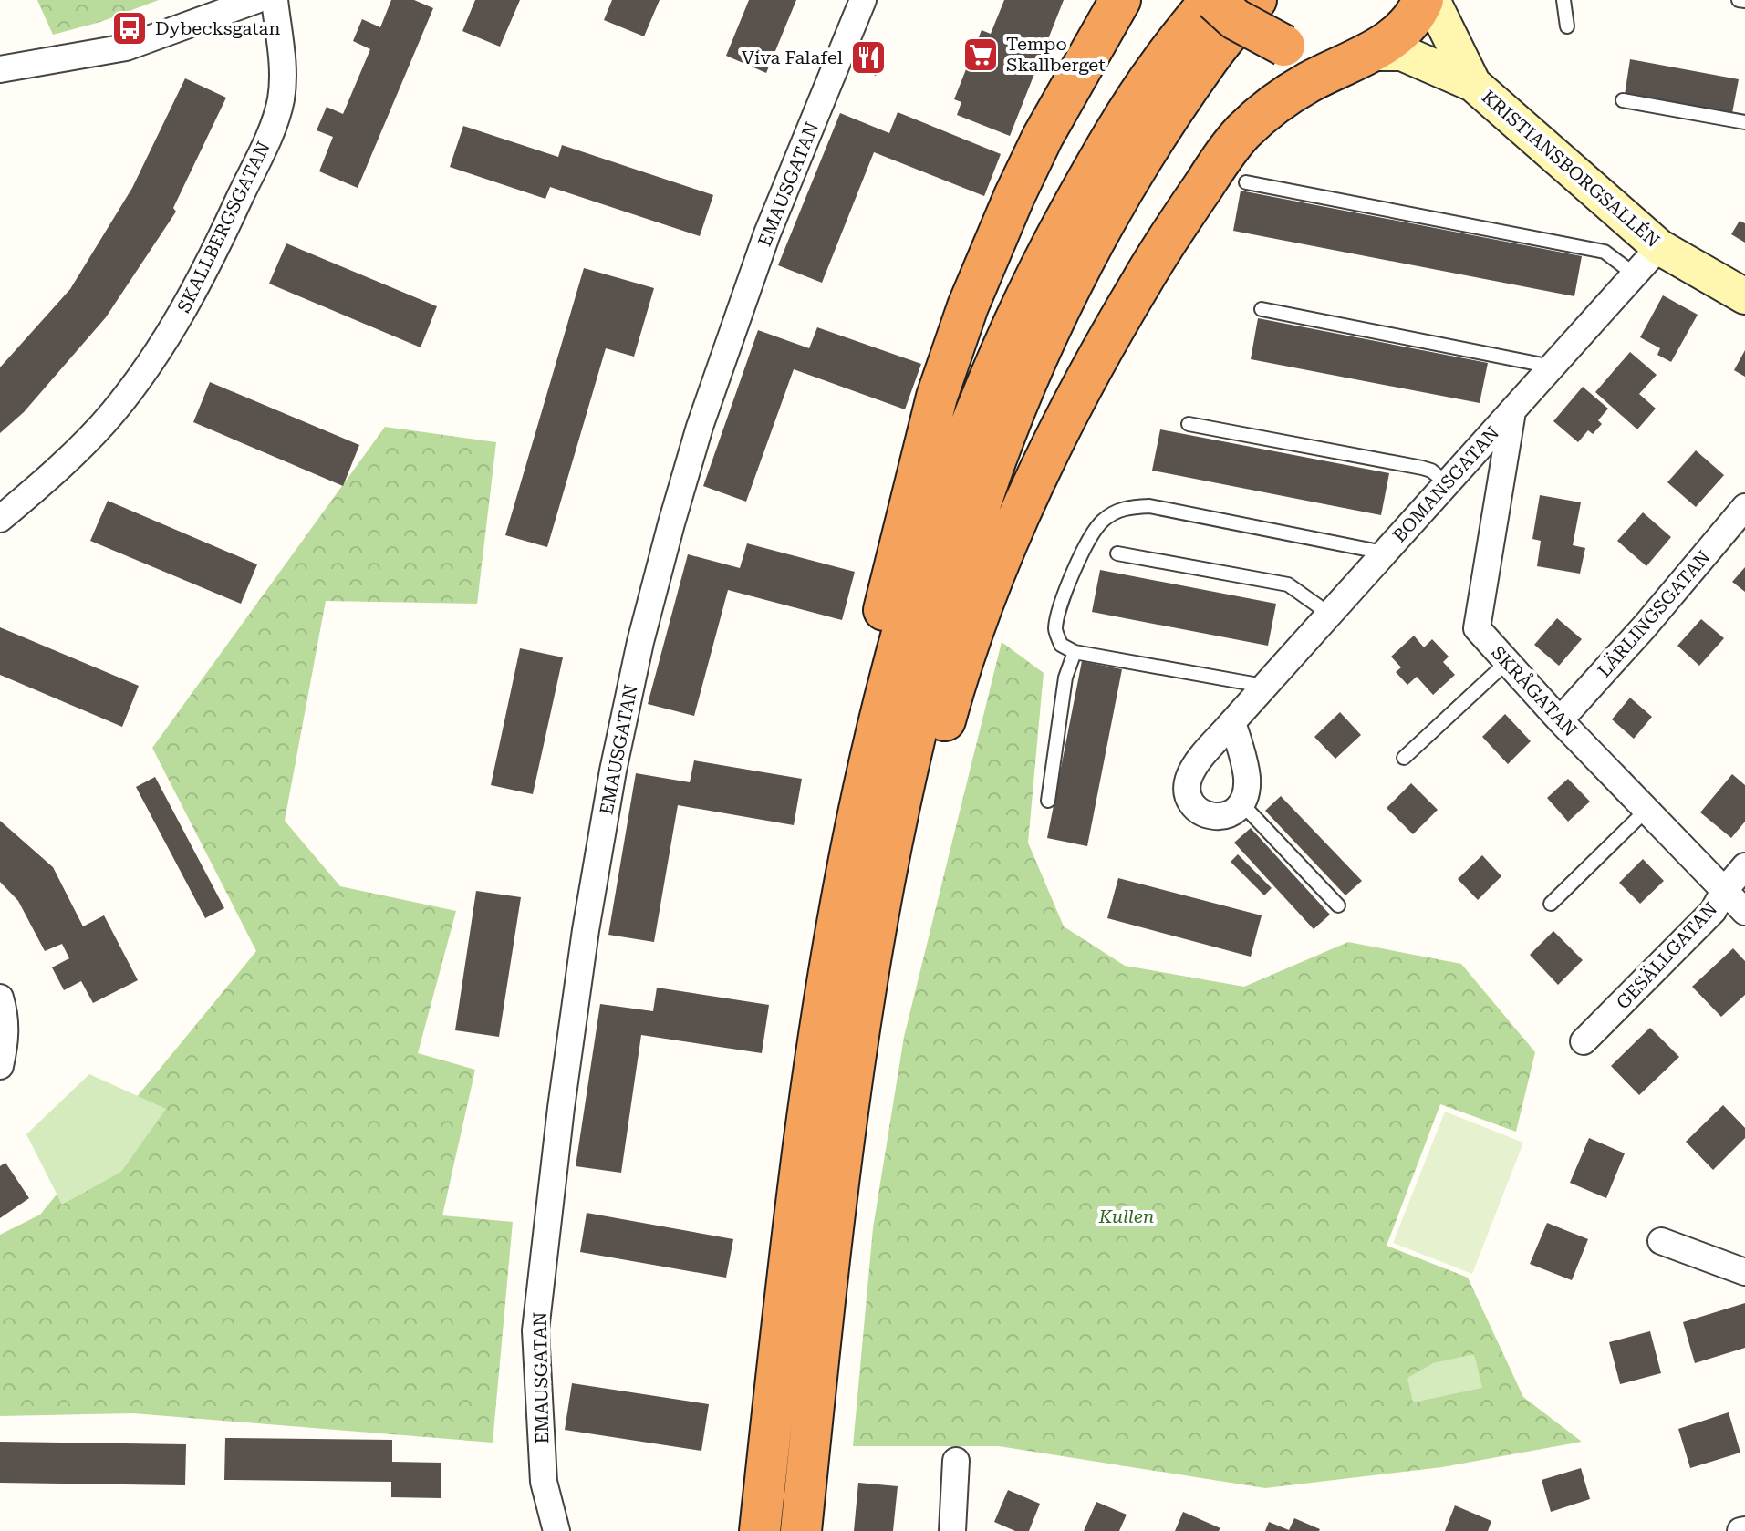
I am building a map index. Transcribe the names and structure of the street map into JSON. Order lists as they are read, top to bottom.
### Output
{
  "streets": {
    "street": [
      "KRISTIANSBORGSALLÉN",
      "EMAUSGATAN",
      "SKALLBERGSGATAN",
      "BOMANSGATAN",
      "LÄRLINGSGATAN",
      "SKRÅGATAN",
      "GESÄLLGATAN"
    ]
  },
  "crossings": [
    ["KRISTIANSBORGSALLÉN", "BOMANSGATAN"],
    ["BOMANSGATAN", "SKRÅGATAN"],
    ["LÄRLINGSGATAN", "SKRÅGATAN"],
    ["SKRÅGATAN", "GESÄLLGATAN"]
  ],
  "parks": ["Kullen"],
  "places": {
    "bus stop": ["Dybecksgatan"],
    "supermarket": ["Tempo Skallberget"],
    "restaurant": ["Viva Falafel"]
  }
}
